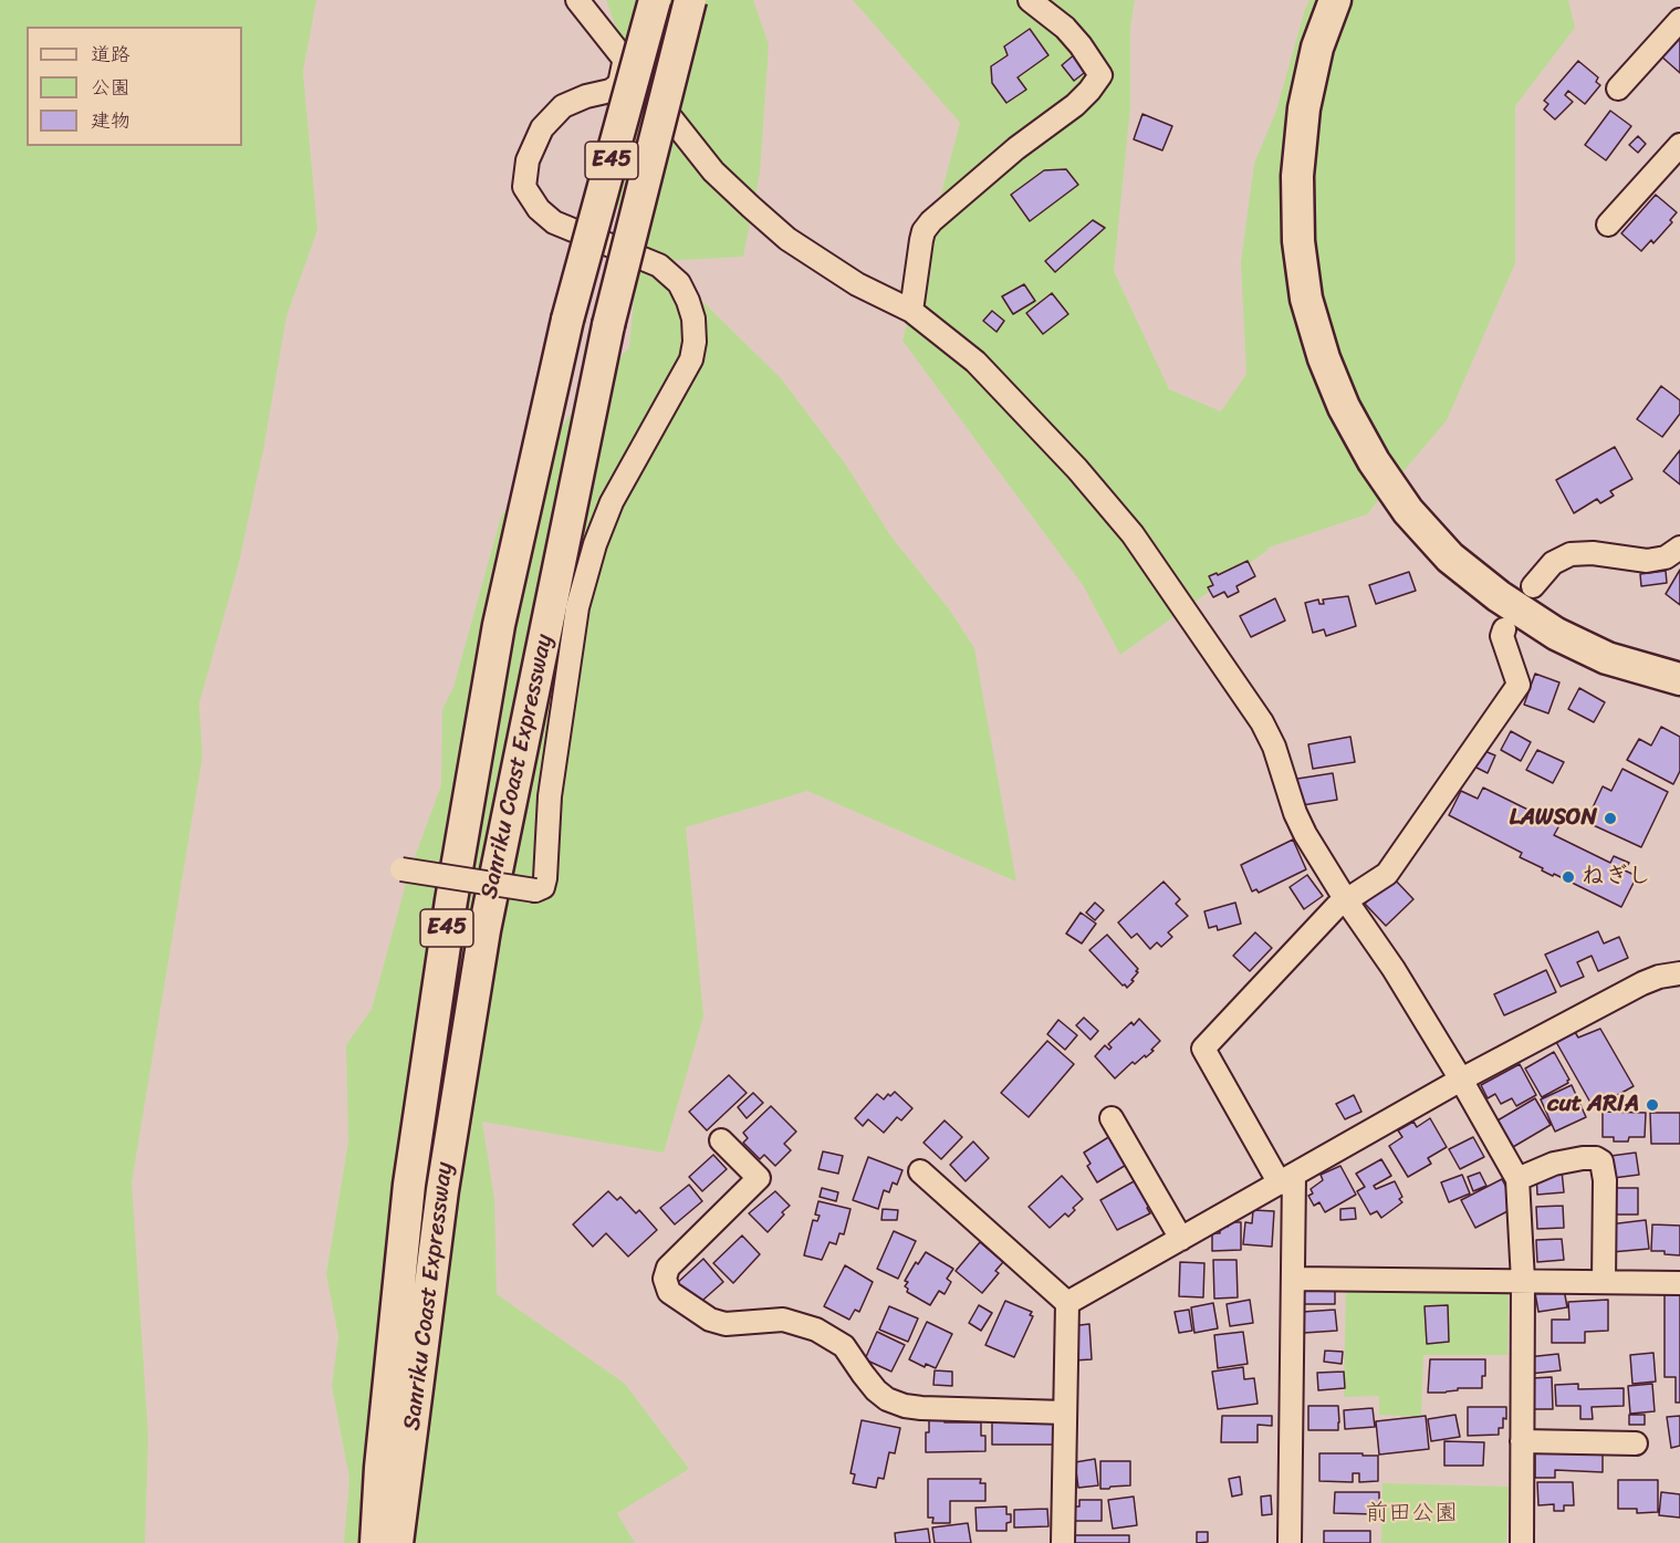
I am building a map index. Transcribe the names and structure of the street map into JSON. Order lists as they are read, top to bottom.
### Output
{
  "streets": {
    "highway": ["E45", "Sanriku Coast Expressway"]
  },
  "parks": ["前田公園"],
  "places": ["LAWSON", "ねぎし", "cut ARIA"],
  "legend": ["道路", "公園", "建物"]
}
